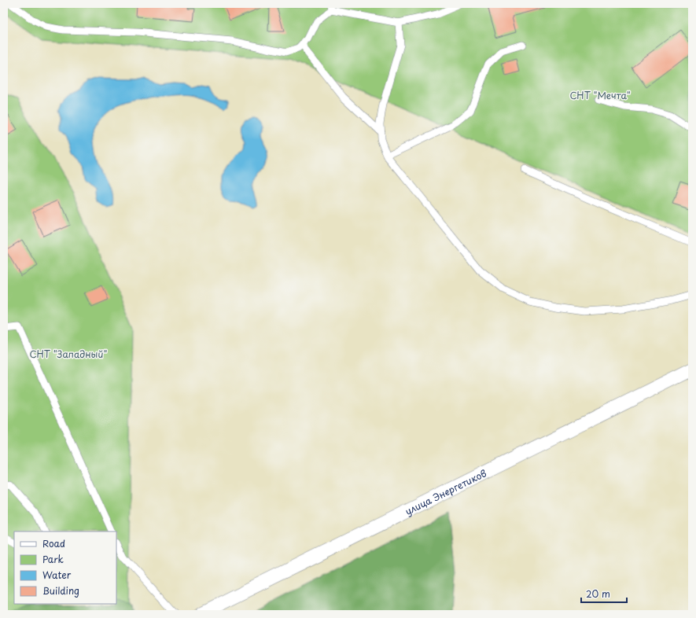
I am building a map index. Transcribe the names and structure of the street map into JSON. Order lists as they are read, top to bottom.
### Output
{
  "streets": {
    "street": ["улица Энергетиков"]
  },
  "parks": ["СНТ \"Мечта\"", "СНТ \"Западный\""],
  "legend": [
    "Road",
    "Park",
    "Water",
    "Building"
  ],
  "scale_bar": "20 m"
}
